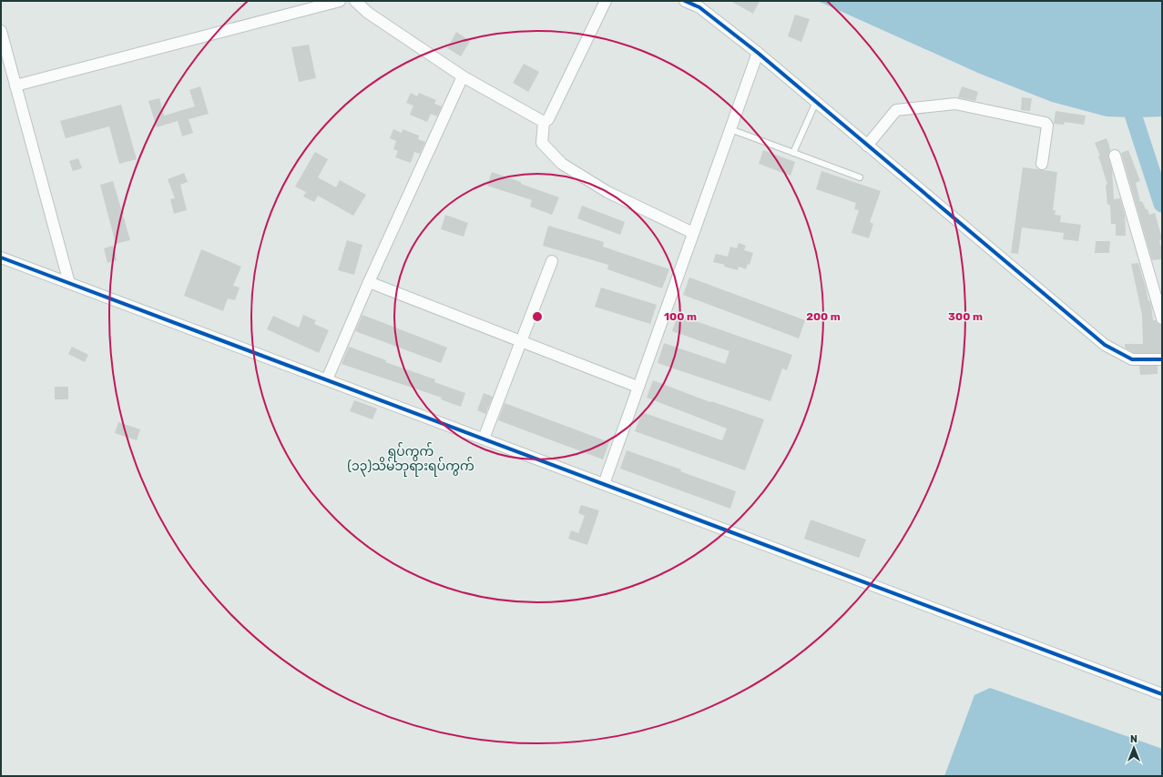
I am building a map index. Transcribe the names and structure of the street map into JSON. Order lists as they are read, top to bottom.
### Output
{
  "districts": ["ရပ်ကွက် (၁၃)သိမ်ဘုရားရပ်ကွက်"],
  "north": "top",
  "rings": ["100 m", "200 m", "300 m"]
}
